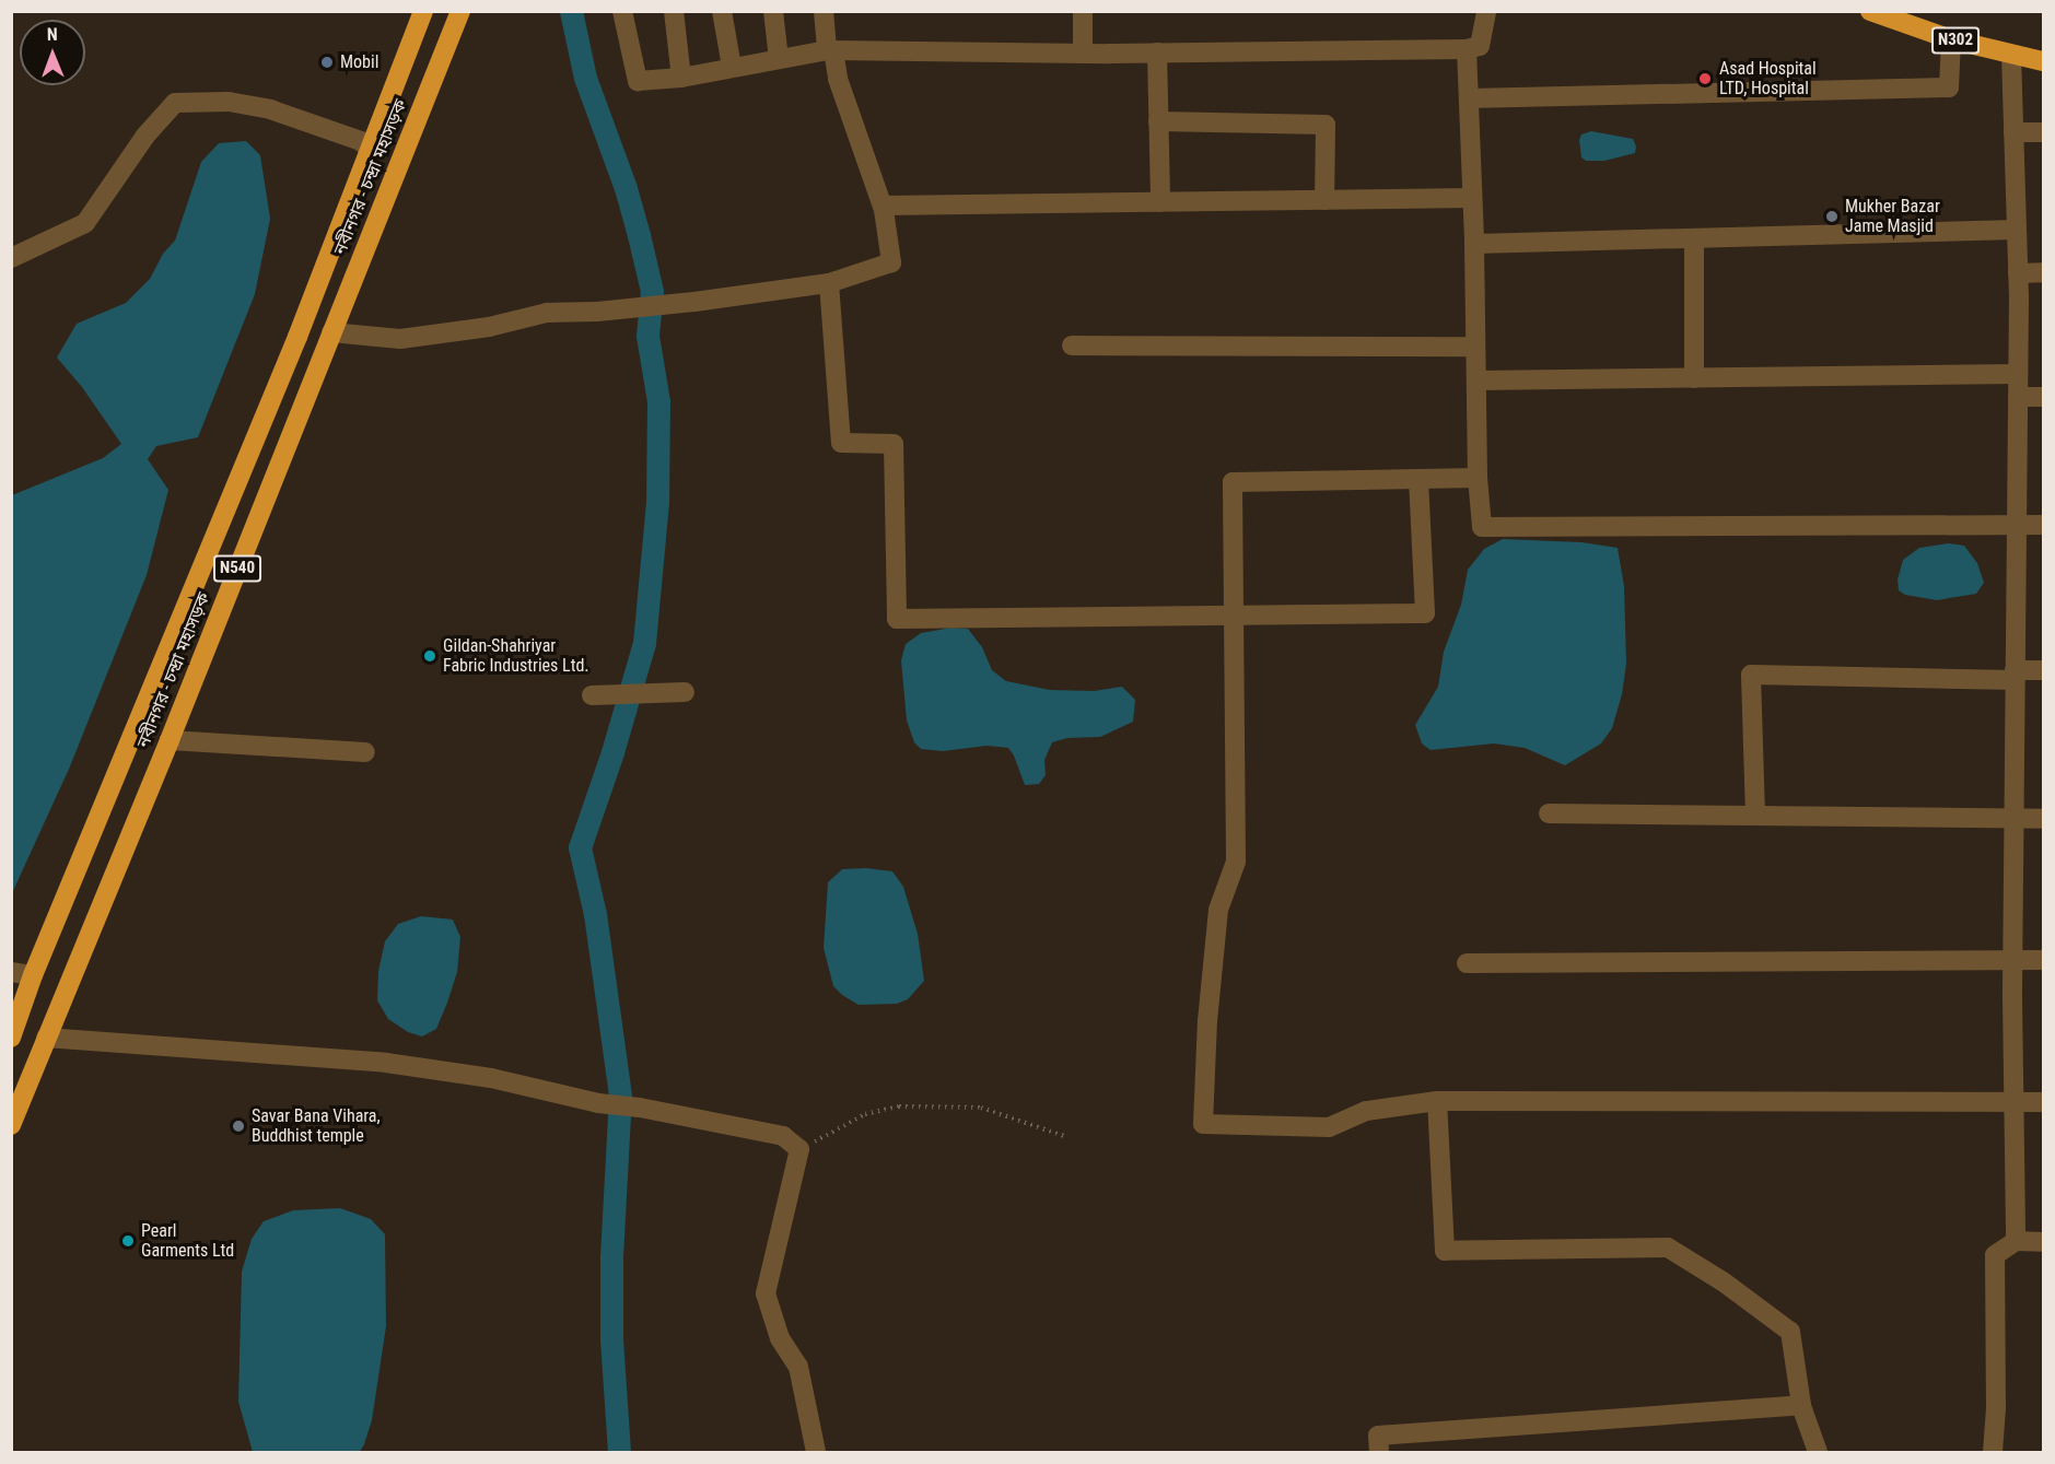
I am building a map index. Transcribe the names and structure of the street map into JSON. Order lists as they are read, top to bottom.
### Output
{
  "streets": {
    "highway": ["N302", "নবীনগর - চন্দ্রা মহাসড়ক", "N540"]
  },
  "places": [
    "Mobil",
    "Asad Hospital LTD, Hospital",
    "Mukher Bazar Jame Masjid",
    "Gildan-Shahriyar Fabric Industries Ltd.",
    "Savar Bana Vihara, Buddhist temple",
    "Pearl Garments Ltd"
  ],
  "north": "top"
}
